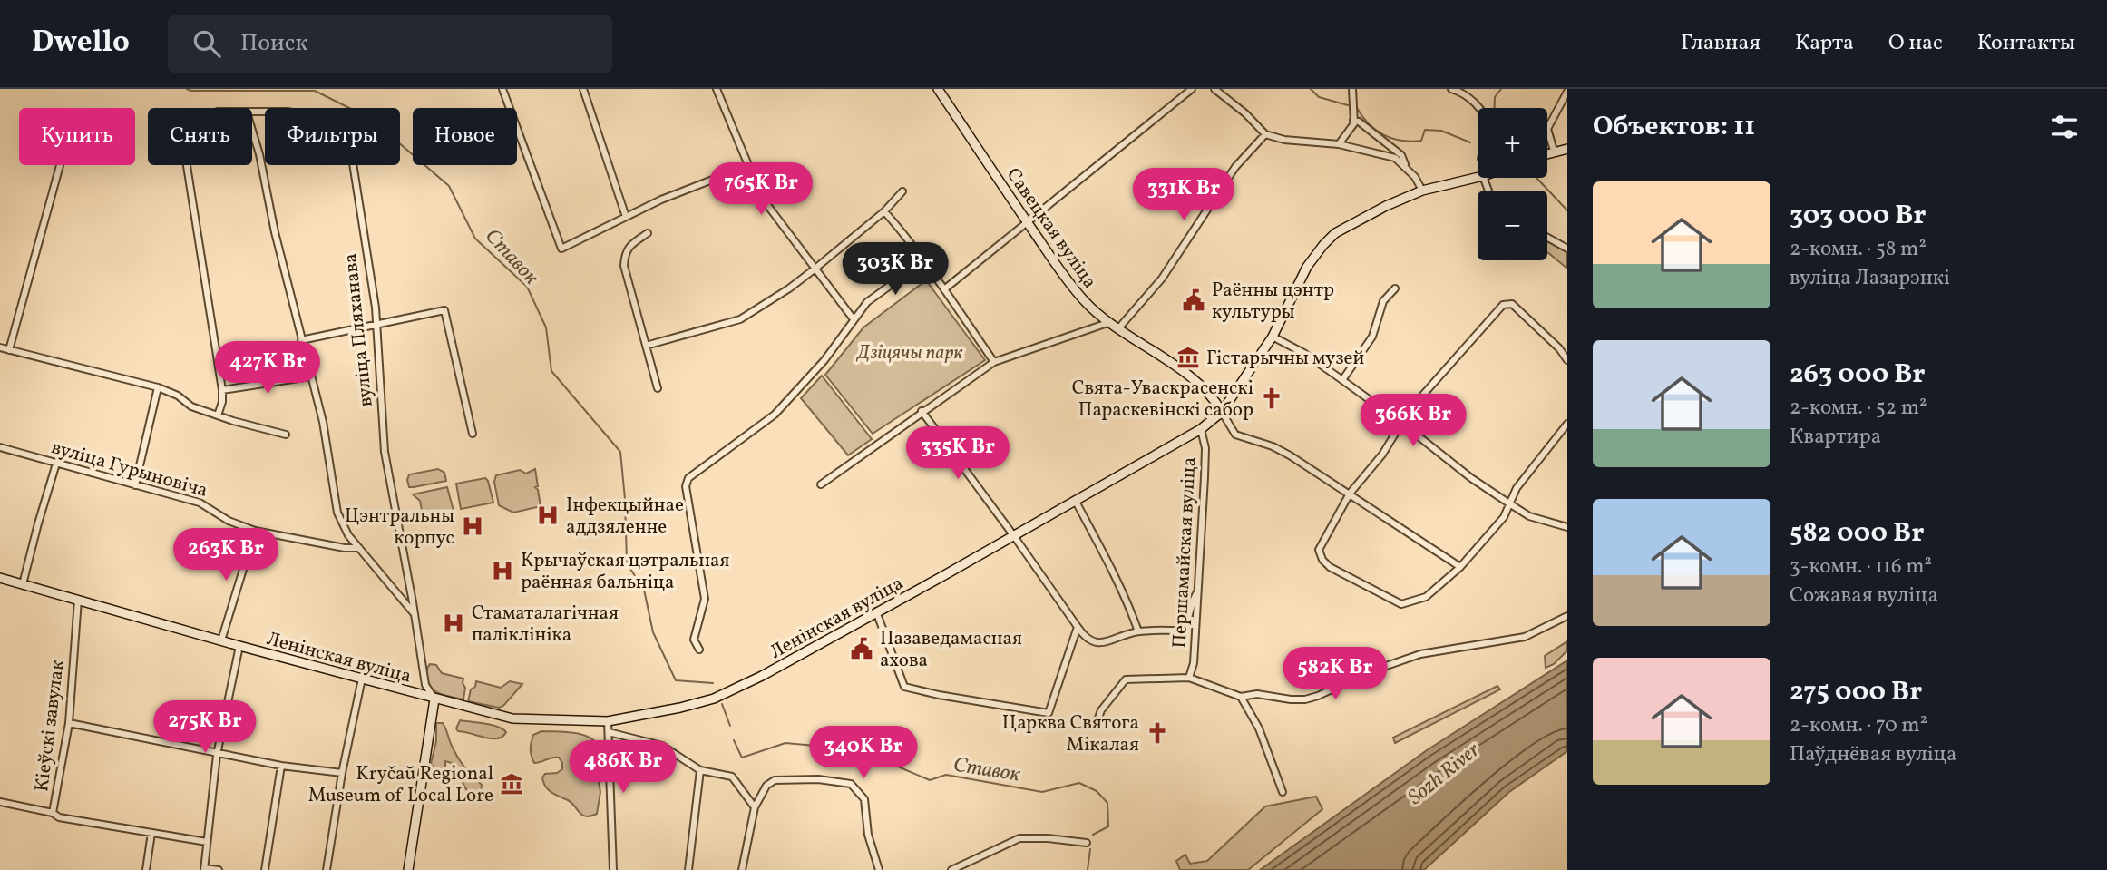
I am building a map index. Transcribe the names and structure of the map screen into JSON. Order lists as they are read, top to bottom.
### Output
{
  "streets": {
    "main road": ["Савецкая вуліца", "Ленінская вуліца"],
    "street": [
      "вуліца Пляханава",
      "вуліца Гурыновіча",
      "Першамайская вуліца",
      "Кіеўскі завулак"
    ]
  },
  "crossings": [
    ["Савецкая вуліца", "Ленінская вуліца"],
    ["вуліца Пляханава", "Ленінская вуліца"],
    ["Першамайская вуліца", "Ленінская вуліца"],
    ["Ленінская вуліца", "Кіеўскі завулак"]
  ],
  "water": ["Ставок", "Sozh River"],
  "parks": ["Дзіцячы парк"],
  "places": {
    "public building": ["Раённы цэнтр культуры", "Пазаведамасная ахова"],
    "museum": ["Гістарычны музей", "Kryčaŭ Regional Museum of Local Lore"],
    "church": ["Свята-Уваскрасенскі Параскевінскі сабор", "Царква Святога Мікалая"],
    "hospital": [
      "Інфекцыйнае аддзяленне",
      "Цэнтральны корпус",
      "Крычаўская цэтральная раённая бальніца",
      "Стаматалагічная паліклініка"
    ]
  },
  "page": {
    "header": "Dwello",
    "search": "Поиск",
    "nav": [
      "Главная",
      "Карта",
      "О нас",
      "Контакты"
    ],
    "heading": "Объектов: 11",
    "map_buttons": ["+", "−"],
    "chip": [
      "Купить",
      "Снять",
      "Фильтры",
      "Новое"
    ],
    "price": [
      "765K Br",
      "331K Br",
      "303K Br",
      "427K Br",
      "366K Br",
      "335K Br",
      "263K Br",
      "582K Br",
      "275K Br",
      "340K Br",
      "486K Br"
    ],
    "list": [
      {
        "name": "303 000 Br",
        "note": "2-комн. · 58 m² · вуліца Лазарэнкі"
      },
      {
        "name": "263 000 Br",
        "note": "2-комн. · 52 m² · Квартира"
      },
      {
        "name": "582 000 Br",
        "note": "3-комн. · 116 m² · Сожавая вуліца"
      },
      {
        "name": "275 000 Br",
        "note": "2-комн. · 70 m² · Паўднёвая вуліца"
      }
    ]
  }
}
